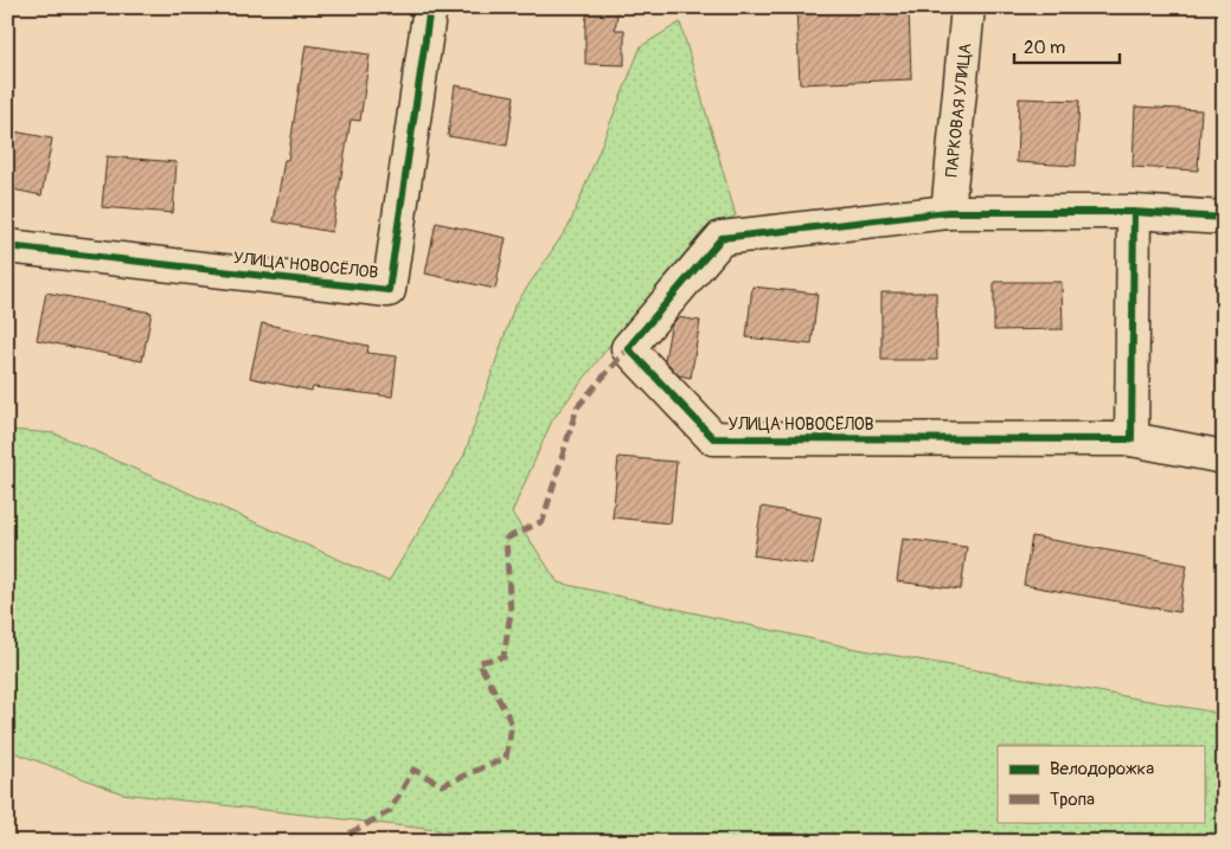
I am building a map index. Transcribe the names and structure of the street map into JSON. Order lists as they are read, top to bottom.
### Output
{
  "streets": {
    "street": ["ПАРКОВАЯ УЛИЦА", "УЛИЦА НОВОСЁЛОВ"]
  },
  "crossings": [
    ["ПАРКОВАЯ УЛИЦА", "УЛИЦА НОВОСЁЛОВ"]
  ],
  "legend": ["Велодорожка", "Тропа"],
  "scale_bar": "20 m"
}
